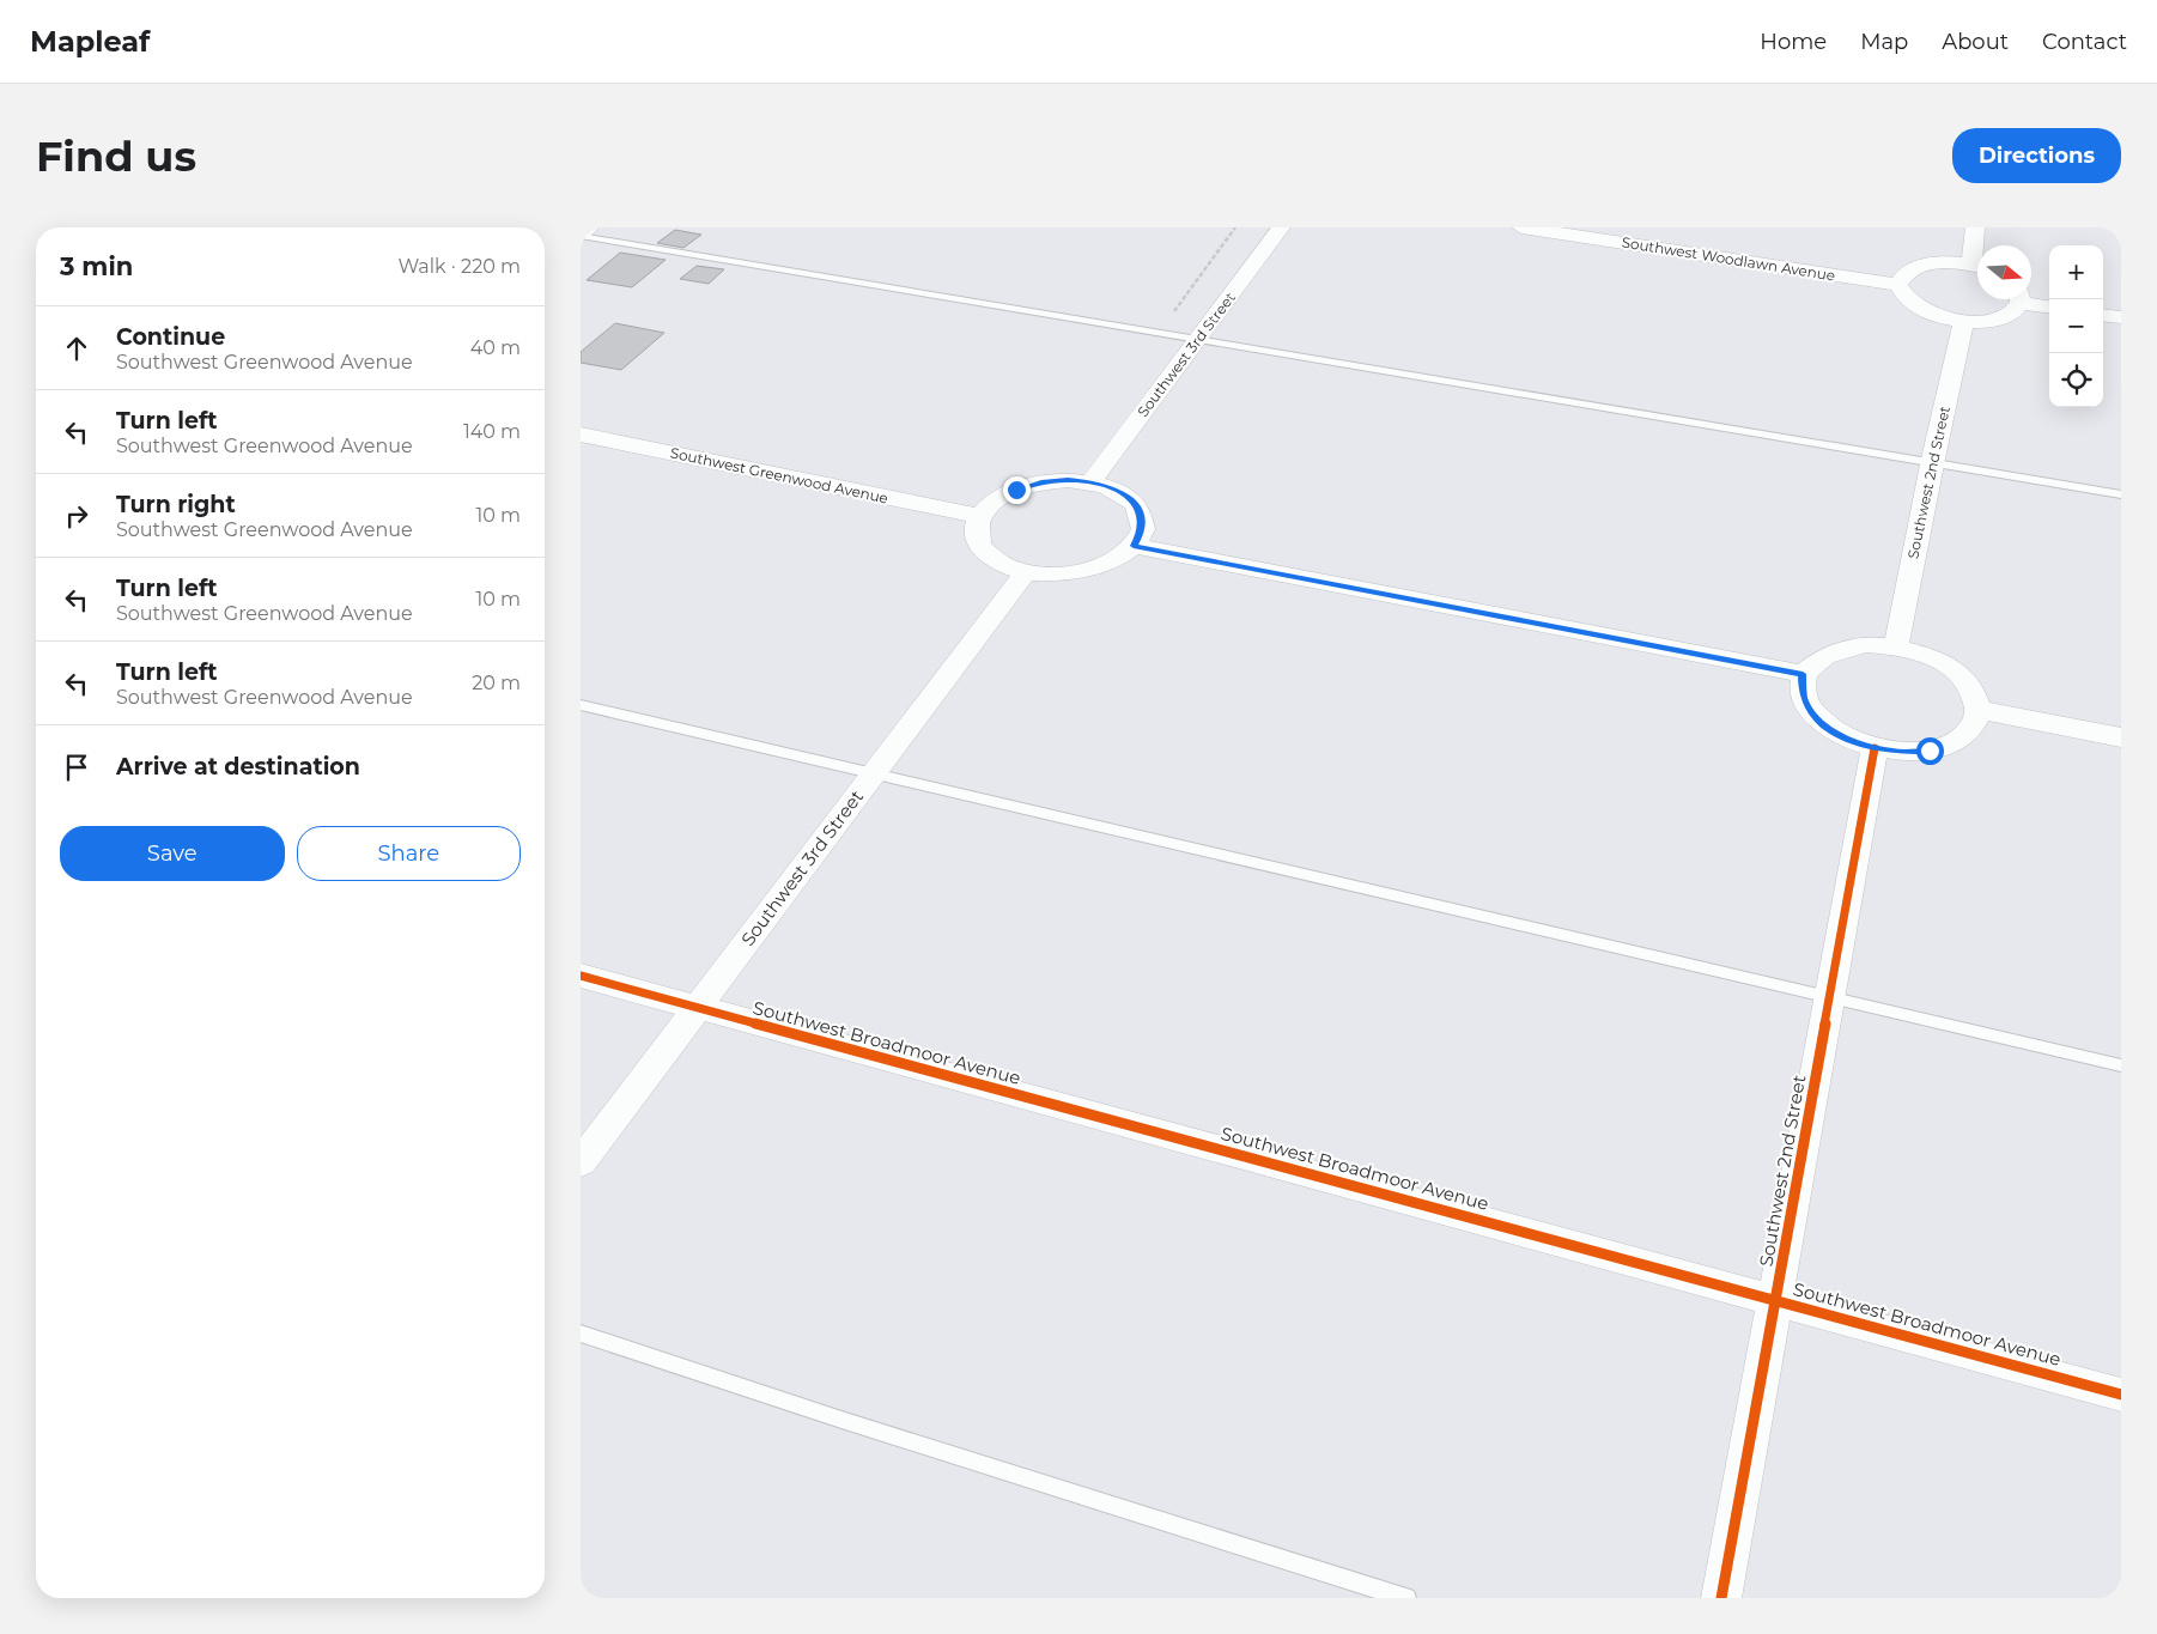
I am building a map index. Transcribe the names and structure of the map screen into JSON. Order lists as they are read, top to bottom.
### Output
{
  "streets": {
    "street": [
      "Southwest Woodlawn Avenue",
      "Southwest 3rd Street",
      "Southwest Greenwood Avenue",
      "Southwest 2nd Street",
      "Southwest Broadmoor Avenue"
    ]
  },
  "crossings": [
    ["Southwest 3rd Street", "Southwest Greenwood Avenue"],
    ["Southwest 3rd Street", "Southwest Broadmoor Avenue"],
    ["Southwest 2nd Street", "Southwest Broadmoor Avenue"]
  ],
  "north": "right",
  "page": {
    "header": "Mapleaf",
    "nav": [
      "Home",
      "Map",
      "About",
      "Contact"
    ],
    "buttons": [
      "Directions",
      ["Save", "Share"]
    ],
    "title": "Find us",
    "heading": ["3 min", "Walk · 220 m"],
    "map_buttons": ["+", "−"],
    "list": [
      ["Continue", "Southwest Greenwood Avenue", "40 m"],
      ["Turn left", "Southwest Greenwood Avenue", "140 m"],
      ["Turn right", "Southwest Greenwood Avenue", "10 m"],
      ["Turn left", "Southwest Greenwood Avenue", "10 m"],
      ["Turn left", "Southwest Greenwood Avenue", "20 m"],
      "Arrive at destination"
    ]
  }
}
